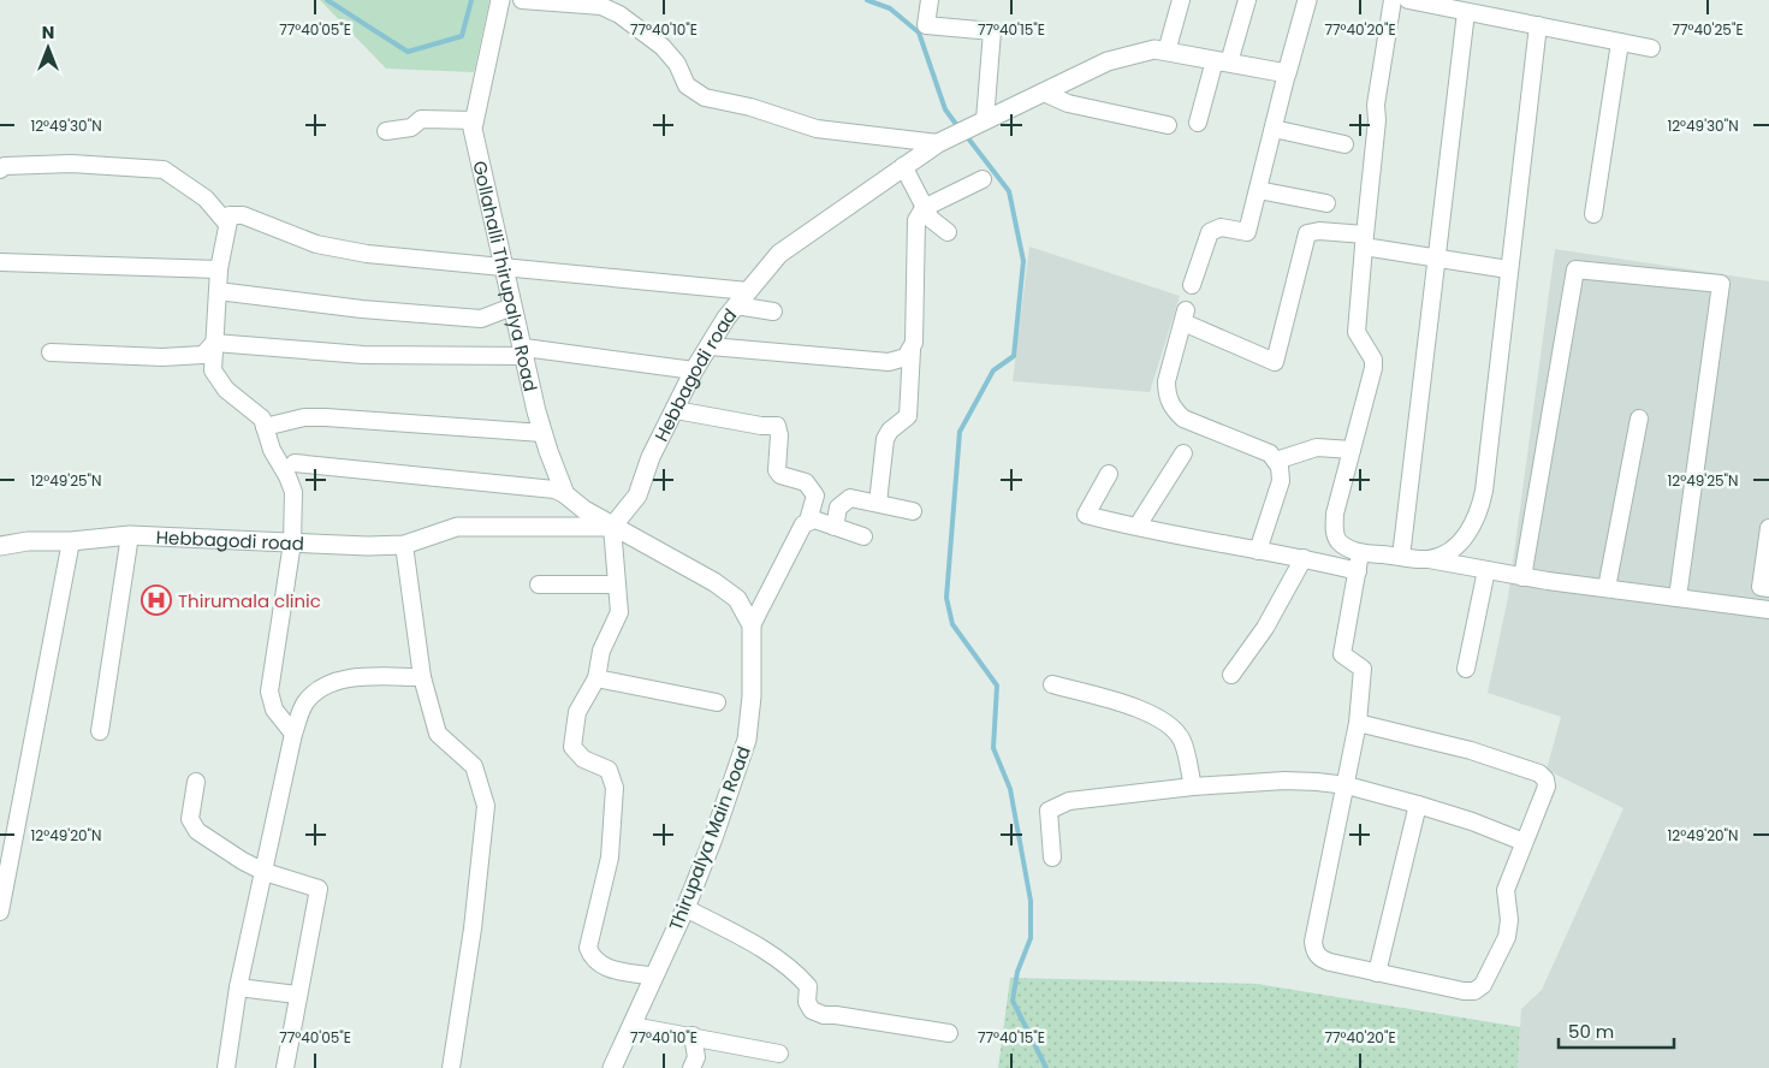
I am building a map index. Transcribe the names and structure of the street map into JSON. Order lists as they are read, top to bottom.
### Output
{
  "streets": {
    "street": ["Gollahalli Thirupalya Road", "Hebbagodi road", "Thirupalya Main Road"]
  },
  "crossings": [
    ["Hebbagodi road", "Thirupalya Main Road"]
  ],
  "places": {
    "hospital": ["Thirumala clinic"]
  },
  "scale_bar": "50 m",
  "north": "top",
  "coordinates": [
    "77°40'05\"E",
    "77°40'10\"E",
    "77°40'15\"E",
    "77°40'20\"E",
    "77°40'25\"E",
    "12°49'30\"N",
    "12°49'25\"N",
    "12°49'20\"N"
  ]
}
